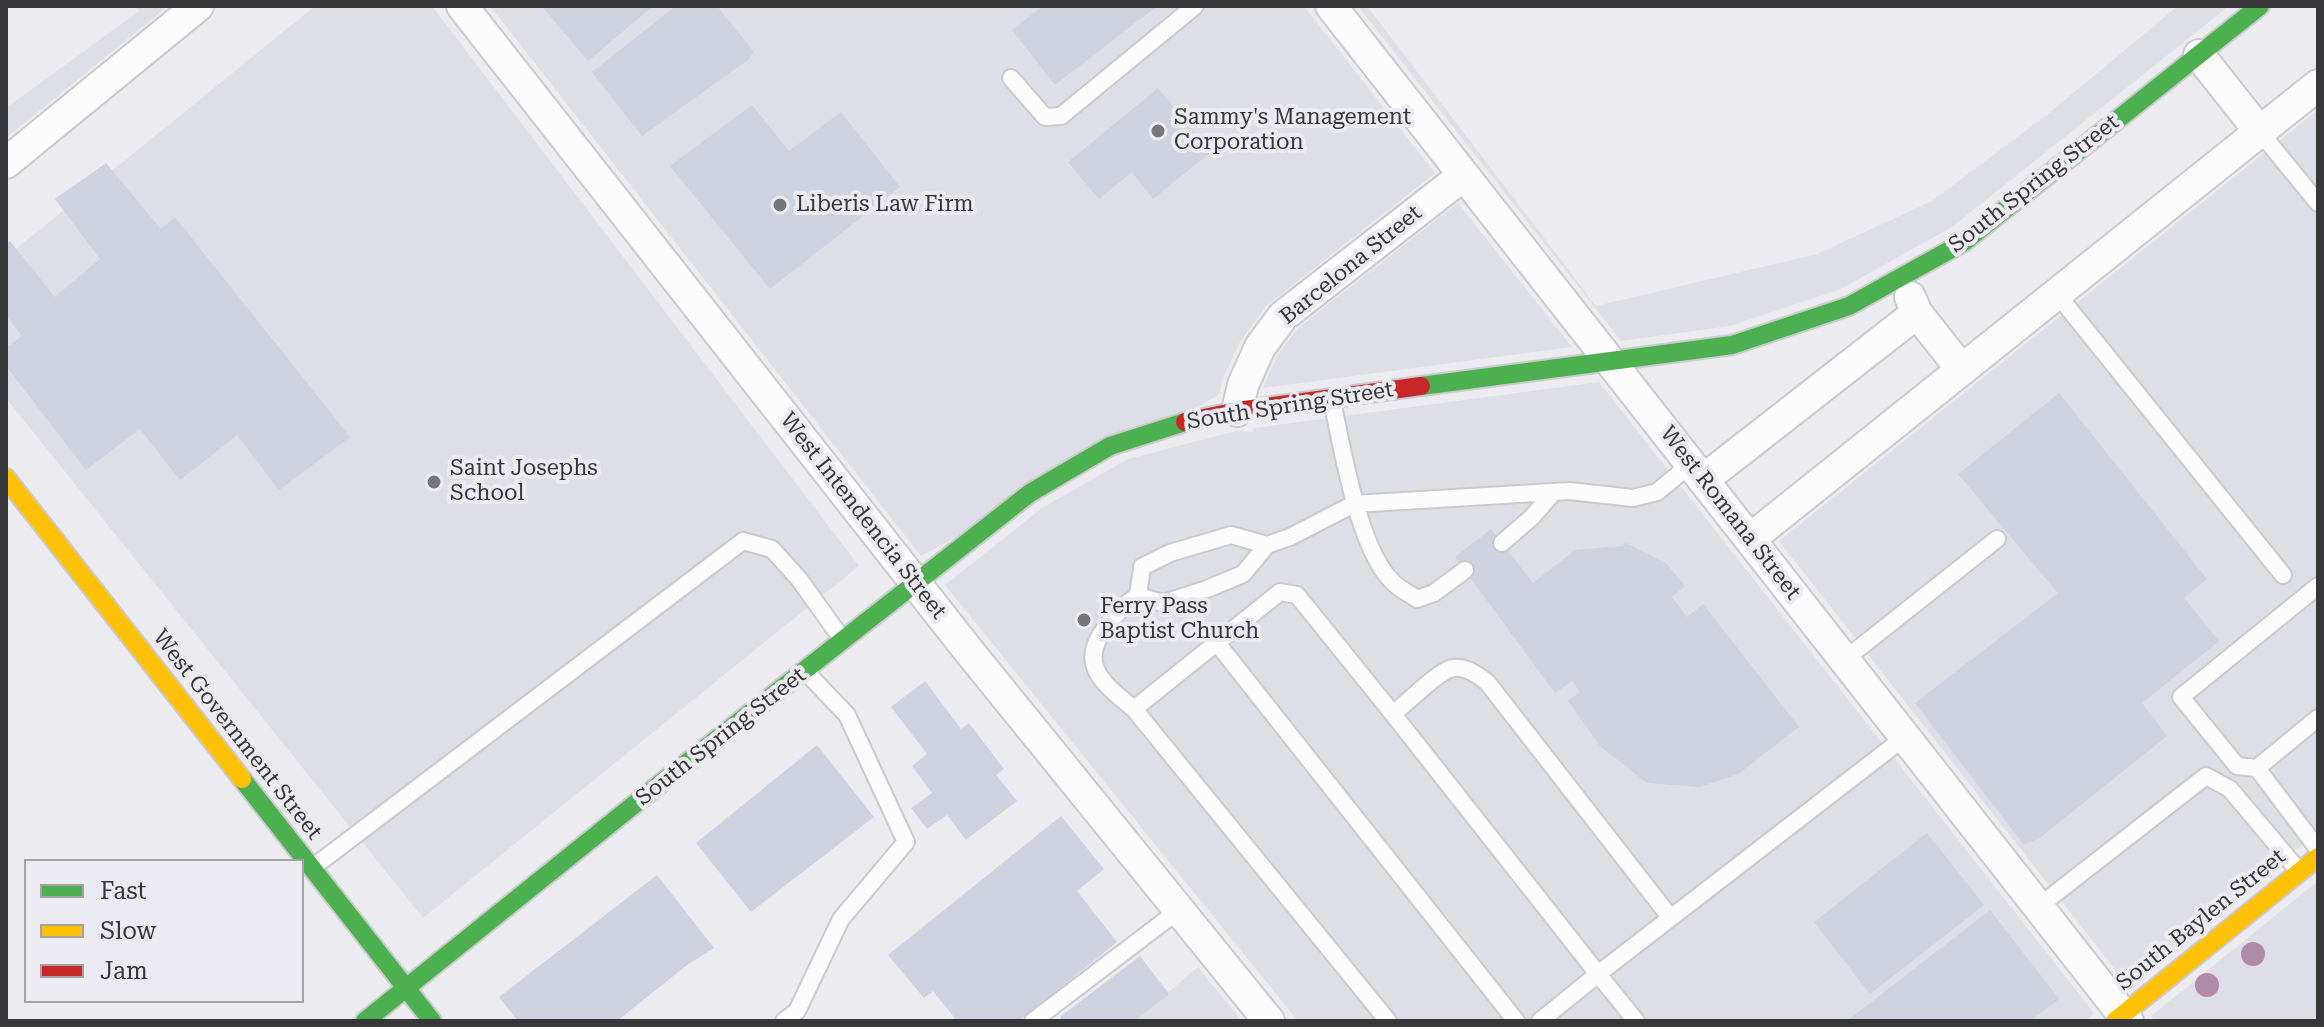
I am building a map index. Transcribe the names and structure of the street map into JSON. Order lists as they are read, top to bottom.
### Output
{
  "streets": {
    "street": [
      "South Spring Street",
      "Barcelona Street",
      "West Romana Street",
      "West Intendencia Street",
      "West Government Street",
      "South Baylen Street"
    ]
  },
  "crossings": [
    ["South Spring Street", "Barcelona Street"],
    ["South Spring Street", "West Romana Street"],
    ["South Spring Street", "West Intendencia Street"],
    ["South Spring Street", "West Government Street"],
    ["Barcelona Street", "West Romana Street"],
    ["West Romana Street", "South Baylen Street"]
  ],
  "places": [
    "Sammy's Management Corporation",
    "Liberis Law Firm",
    "Saint Josephs School",
    "Ferry Pass Baptist Church"
  ],
  "legend": ["Fast", "Slow", "Jam"]
}
